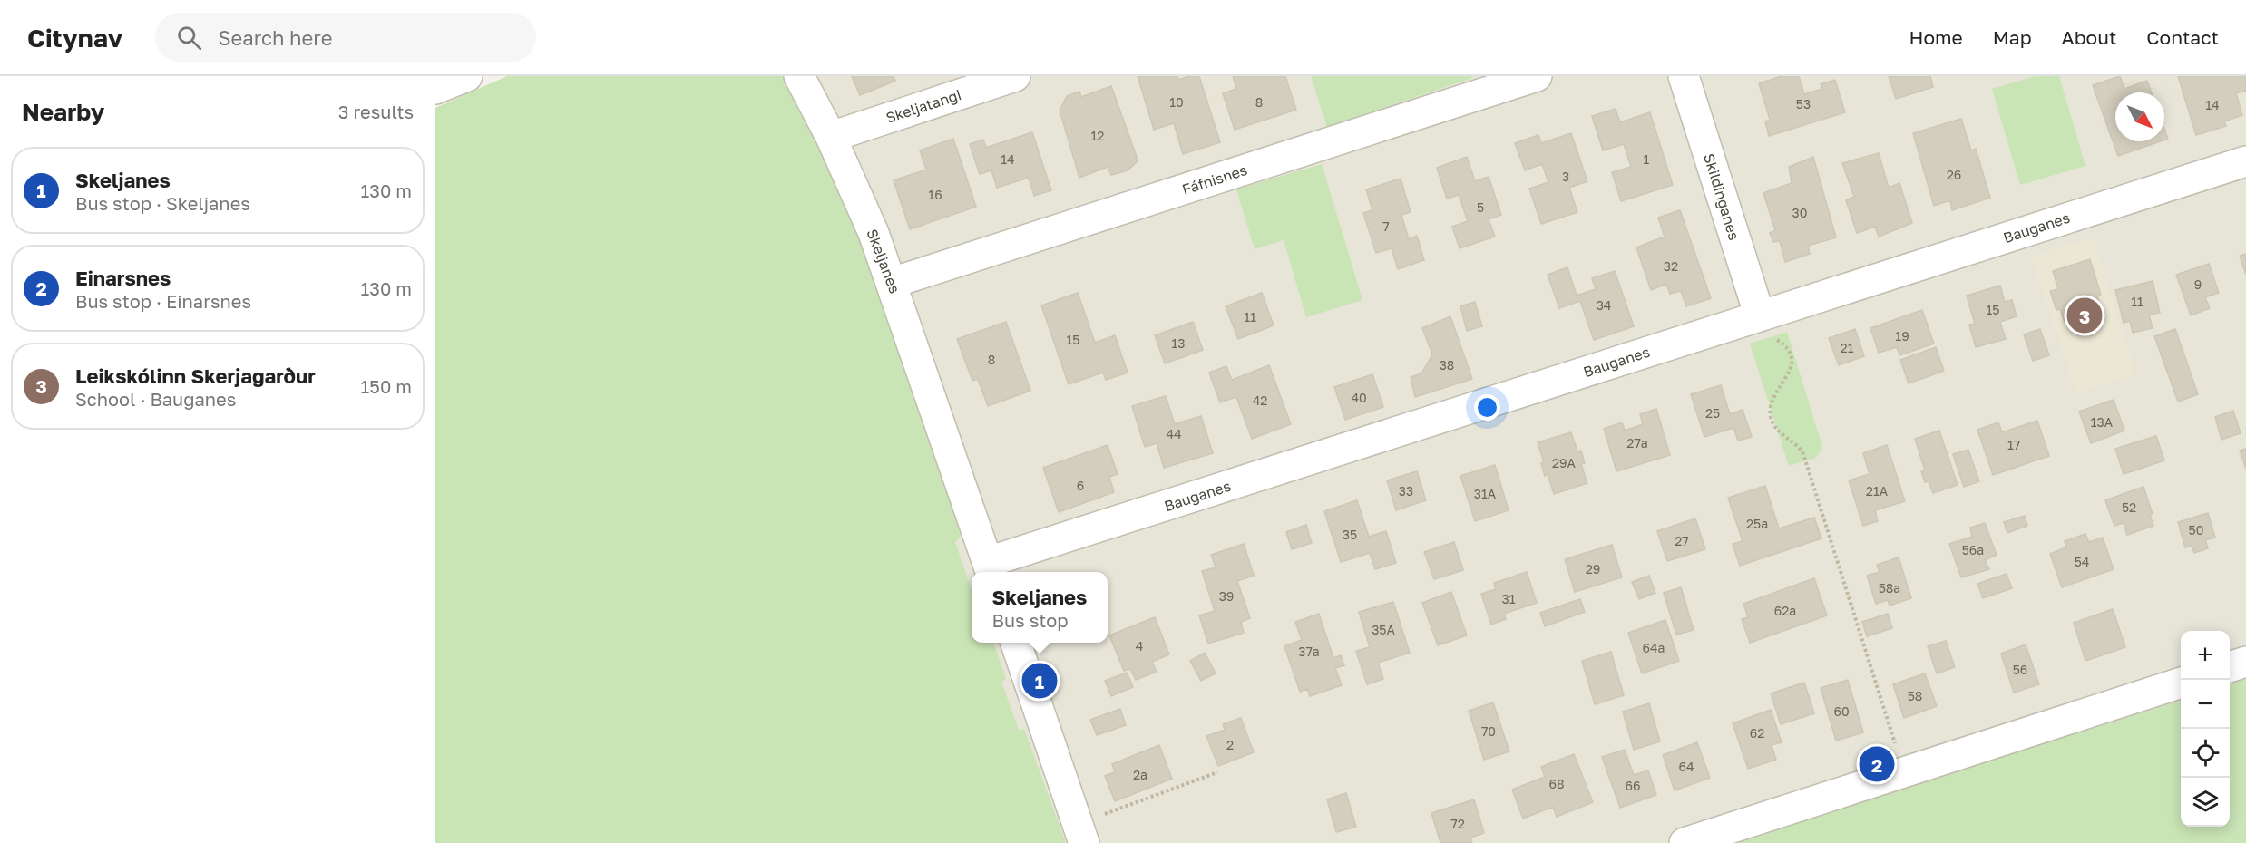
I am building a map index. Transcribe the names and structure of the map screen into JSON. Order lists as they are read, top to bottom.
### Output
{
  "streets": {
    "street": [
      "Skeljatangi",
      "Fáfnisnes",
      "Skildinganes",
      "Bauganes",
      "Skeljanes"
    ]
  },
  "crossings": [
    ["Skeljatangi", "Skeljanes"],
    ["Fáfnisnes", "Skeljanes"],
    ["Skildinganes", "Bauganes"],
    ["Bauganes", "Skeljanes"]
  ],
  "house_numbers": [
    "10",
    "8",
    "53",
    "14",
    "12",
    "14",
    "1",
    "26",
    "3",
    "16",
    "5",
    "30",
    "7",
    "32",
    "9",
    "11",
    "34",
    "15",
    "11",
    "19",
    "15",
    "13",
    "21",
    "8",
    "38",
    "40",
    "42",
    "25",
    "13A",
    "44",
    "27a",
    "17",
    "29A",
    "6",
    "33",
    "21A",
    "31A",
    "52",
    "25a",
    "50",
    "35",
    "27",
    "56a",
    "54",
    "29",
    "58a",
    "39",
    "31",
    "62a",
    "35A",
    "4",
    "64a",
    "37a",
    "56",
    "58",
    "60",
    "70",
    "62",
    "2",
    "64",
    "2a",
    "68",
    "66",
    "72"
  ],
  "north": "bottom right",
  "page": {
    "header": "Citynav",
    "search": "Search here",
    "nav": [
      "Home",
      "Map",
      "About",
      "Contact"
    ],
    "heading": ["Nearby", "3 results"],
    "list": [
      {
        "mark": "1",
        "name": "Skeljanes",
        "note": "Bus stop · Skeljanes",
        "value": "130 m"
      },
      {
        "mark": "2",
        "name": "Einarsnes",
        "note": "Bus stop · Einarsnes",
        "value": "130 m"
      },
      {
        "mark": "3",
        "name": "Leikskólinn Skerjagarður",
        "note": "School · Bauganes",
        "value": "150 m"
      }
    ],
    "pins": ["3", "1", "2"],
    "popup": ["Skeljanes", "Bus stop"],
    "map_buttons": ["+", "−"]
  }
}
